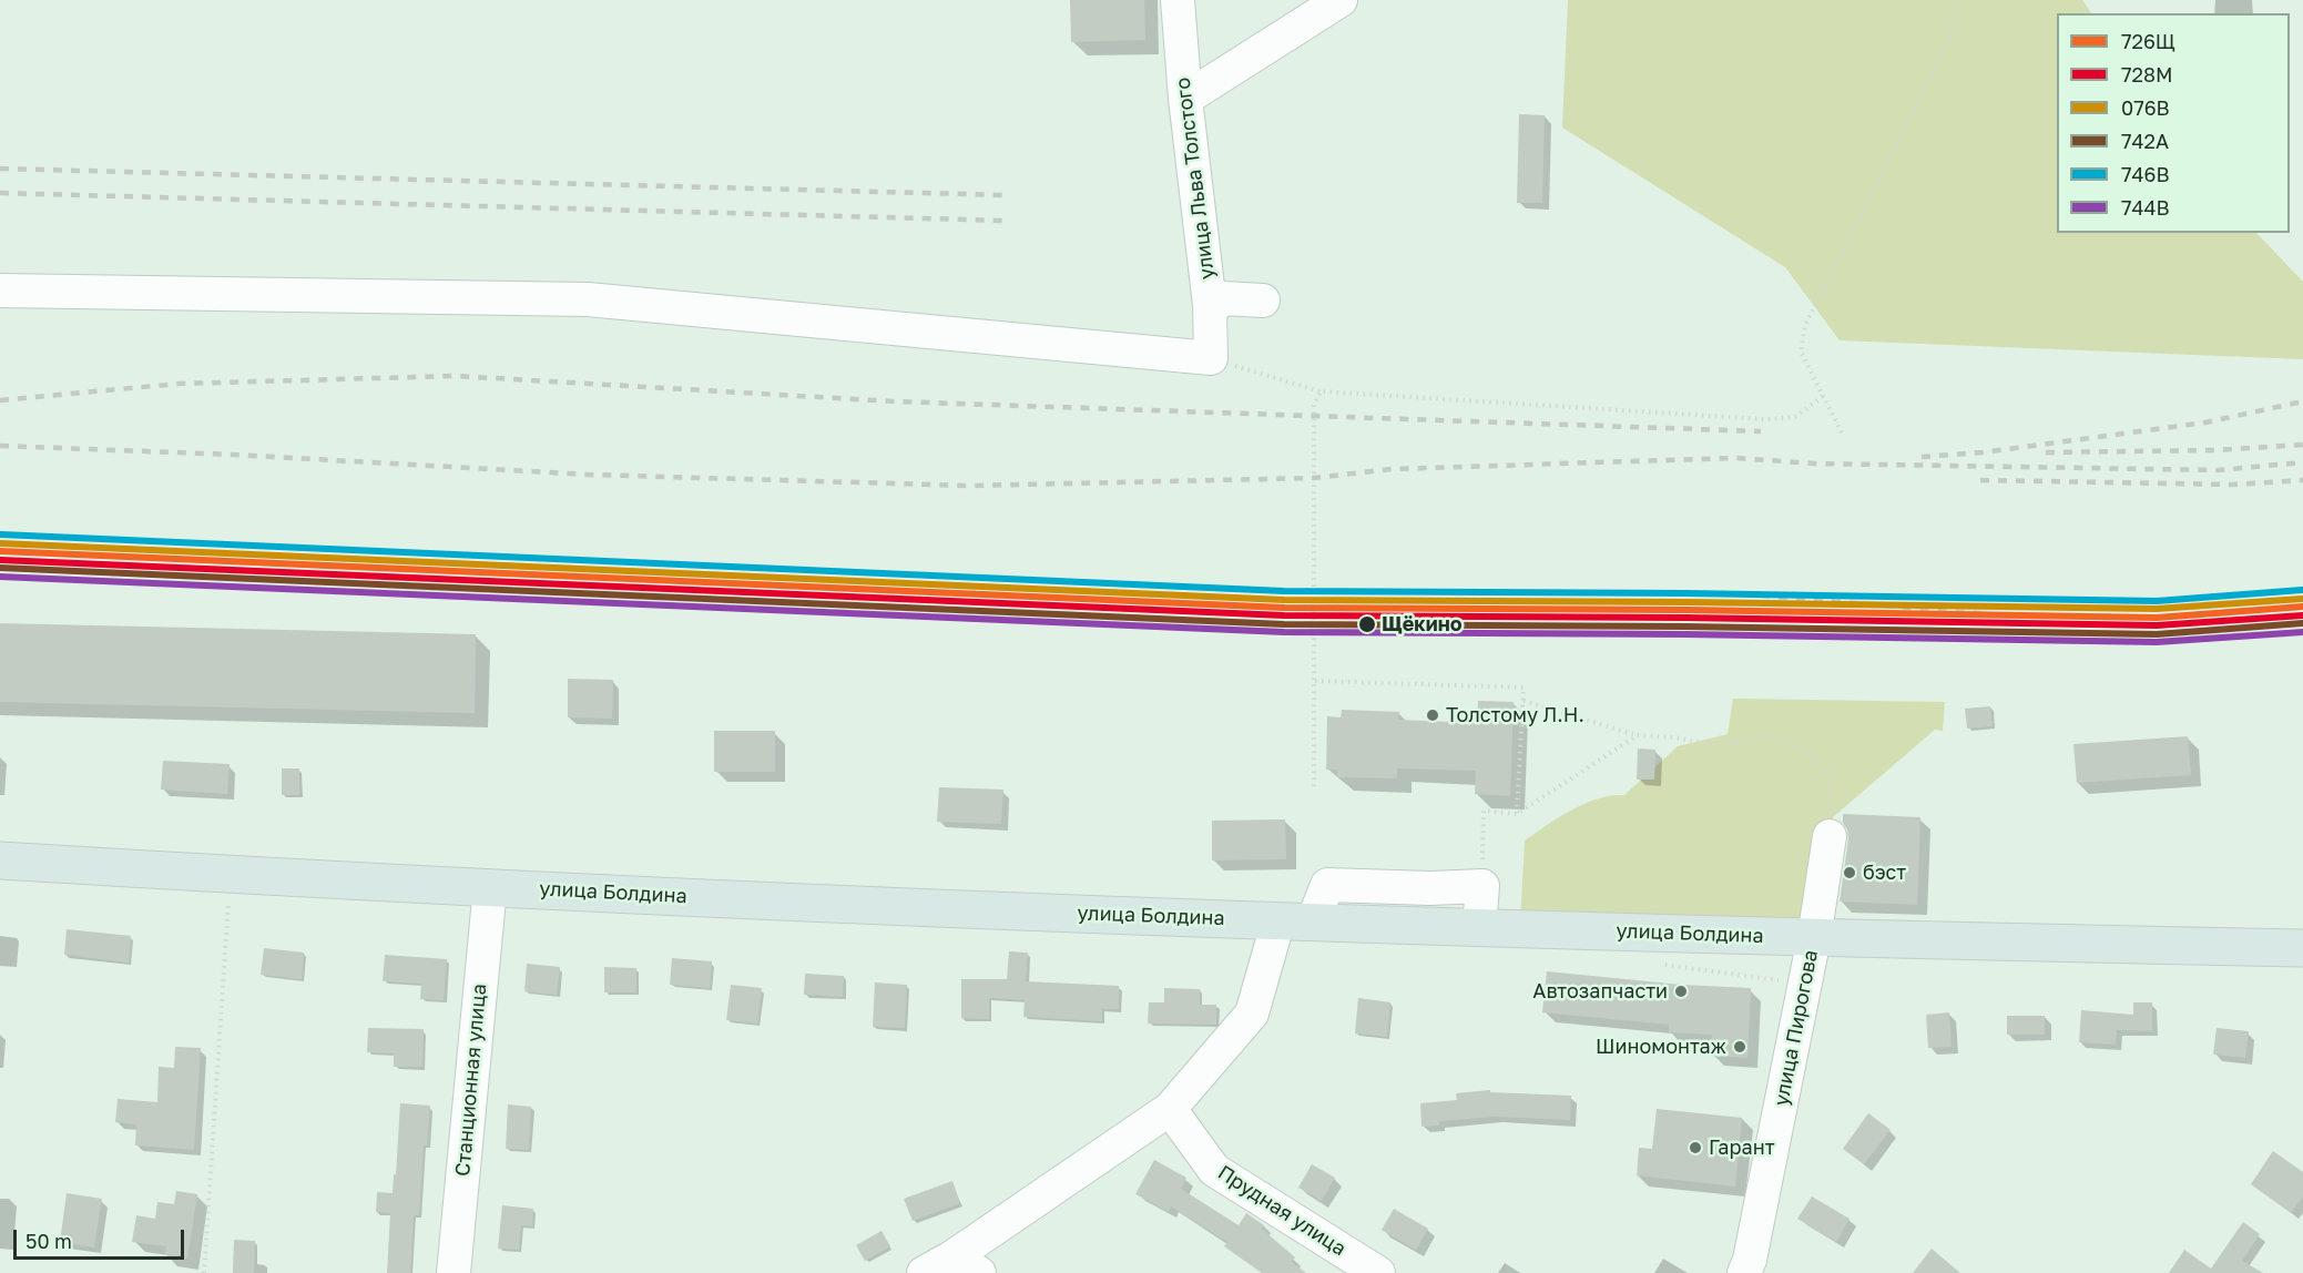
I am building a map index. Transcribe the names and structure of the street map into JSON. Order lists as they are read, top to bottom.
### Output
{
  "streets": {
    "main road": ["улица Болдина"],
    "street": [
      "улица Льва Толстого",
      "улица Пирогова",
      "Станционная улица",
      "Прудная улица"
    ]
  },
  "crossings": [
    ["улица Болдина", "улица Пирогова"],
    ["улица Болдина", "Станционная улица"]
  ],
  "places": [
    "Щёкино",
    "Толстому Л.Н.",
    "бэст",
    "Автозапчасти",
    "Шиномонтаж",
    "Гарант"
  ],
  "lines": [
    "transit line 746В",
    "transit line 076В",
    "transit line 726Щ",
    "transit line 728М",
    "transit line 742А",
    "transit line 744В"
  ],
  "legend": [
    "726Щ",
    "728М",
    "076В",
    "742А",
    "746В",
    "744В"
  ],
  "scale_bar": "50 m"
}
